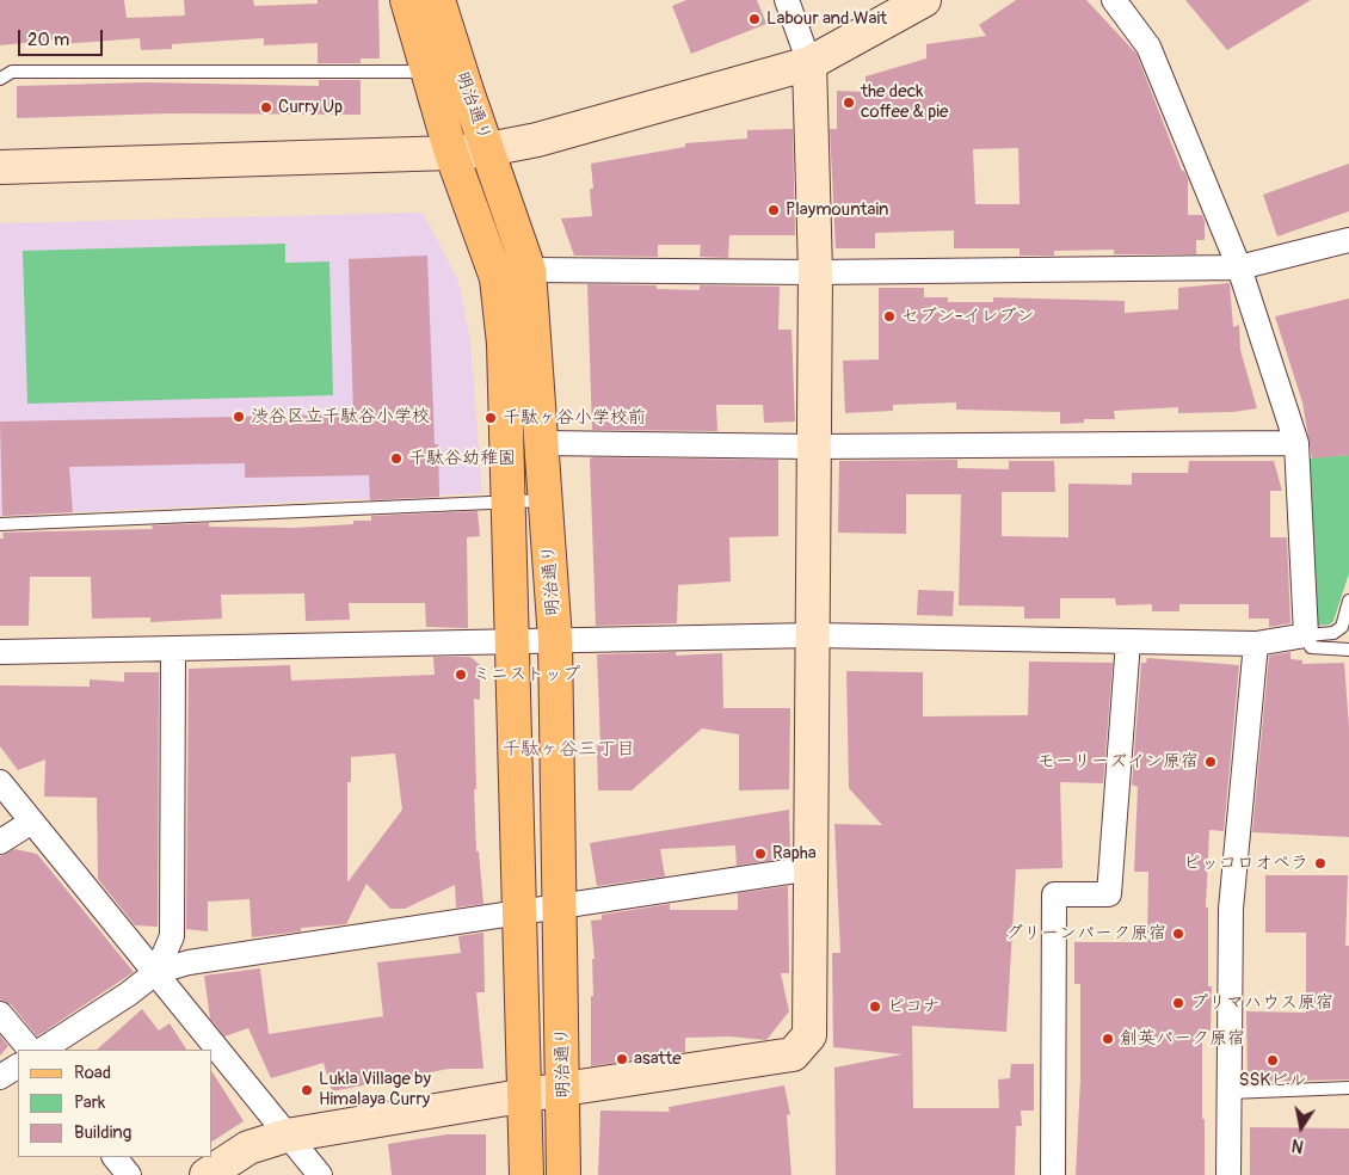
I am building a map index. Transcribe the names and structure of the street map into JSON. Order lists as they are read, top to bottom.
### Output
{
  "streets": {
    "main road": ["明治通り"]
  },
  "districts": ["千駄ヶ谷三丁目"],
  "places": [
    "Labour and Wait",
    "the deck coffee & pie",
    "Curry Up",
    "Playmountain",
    "セブン-イレブン",
    "渋谷区立千駄谷小学校",
    "千駄ヶ谷小学校前",
    "千駄谷幼稚園",
    "ミニストップ",
    "モーリーズイン原宿",
    "Rapha",
    "ピッコロオペラ",
    "グリーンパーク原宿",
    "プリマハウス原宿",
    "ピコナ",
    "創英パーク原宿",
    "asatte",
    "SSKビル",
    "Lukla Village by Himalaya Curry"
  ],
  "legend": ["Road", "Park", "Building"],
  "scale_bar": "20 m",
  "north": "bottom"
}
